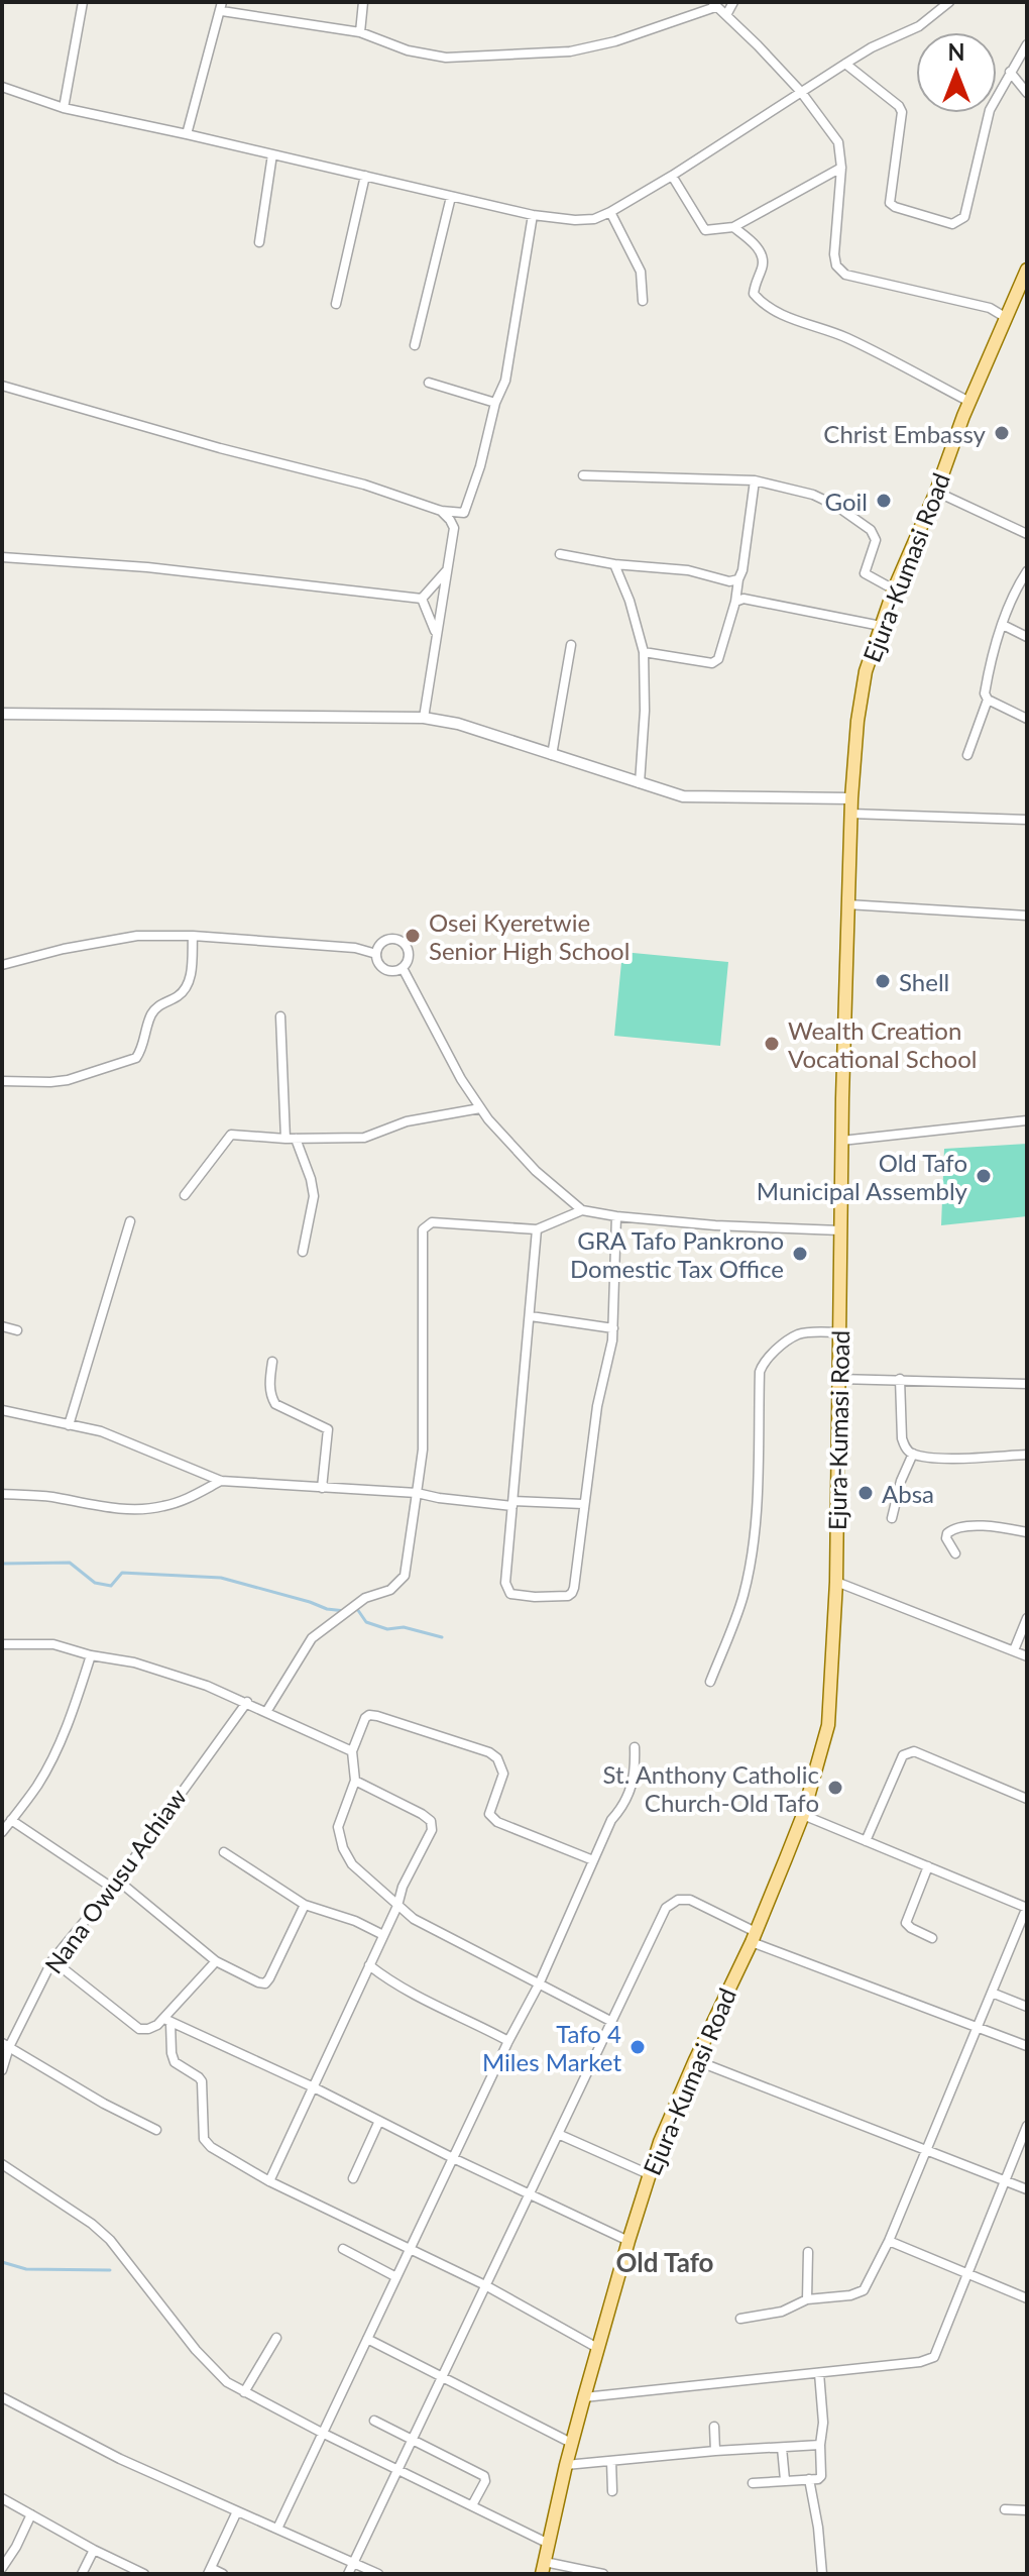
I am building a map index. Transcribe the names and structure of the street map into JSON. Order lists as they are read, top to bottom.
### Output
{
  "streets": {
    "main road": ["Ejura-Kumasi Road"],
    "street": ["Nana Owusu Achiaw"]
  },
  "districts": ["Old Tafo"],
  "places": [
    "Christ Embassy",
    "Goil",
    "Osei Kyeretwie Senior High School",
    "Shell",
    "Wealth Creation Vocational School",
    "Old Tafo Municipal Assembly",
    "GRA Tafo Pankrono Domestic Tax Office",
    "Absa",
    "St. Anthony Catholic Church-Old Tafo",
    "Tafo 4 Miles Market"
  ],
  "north": "top"
}
